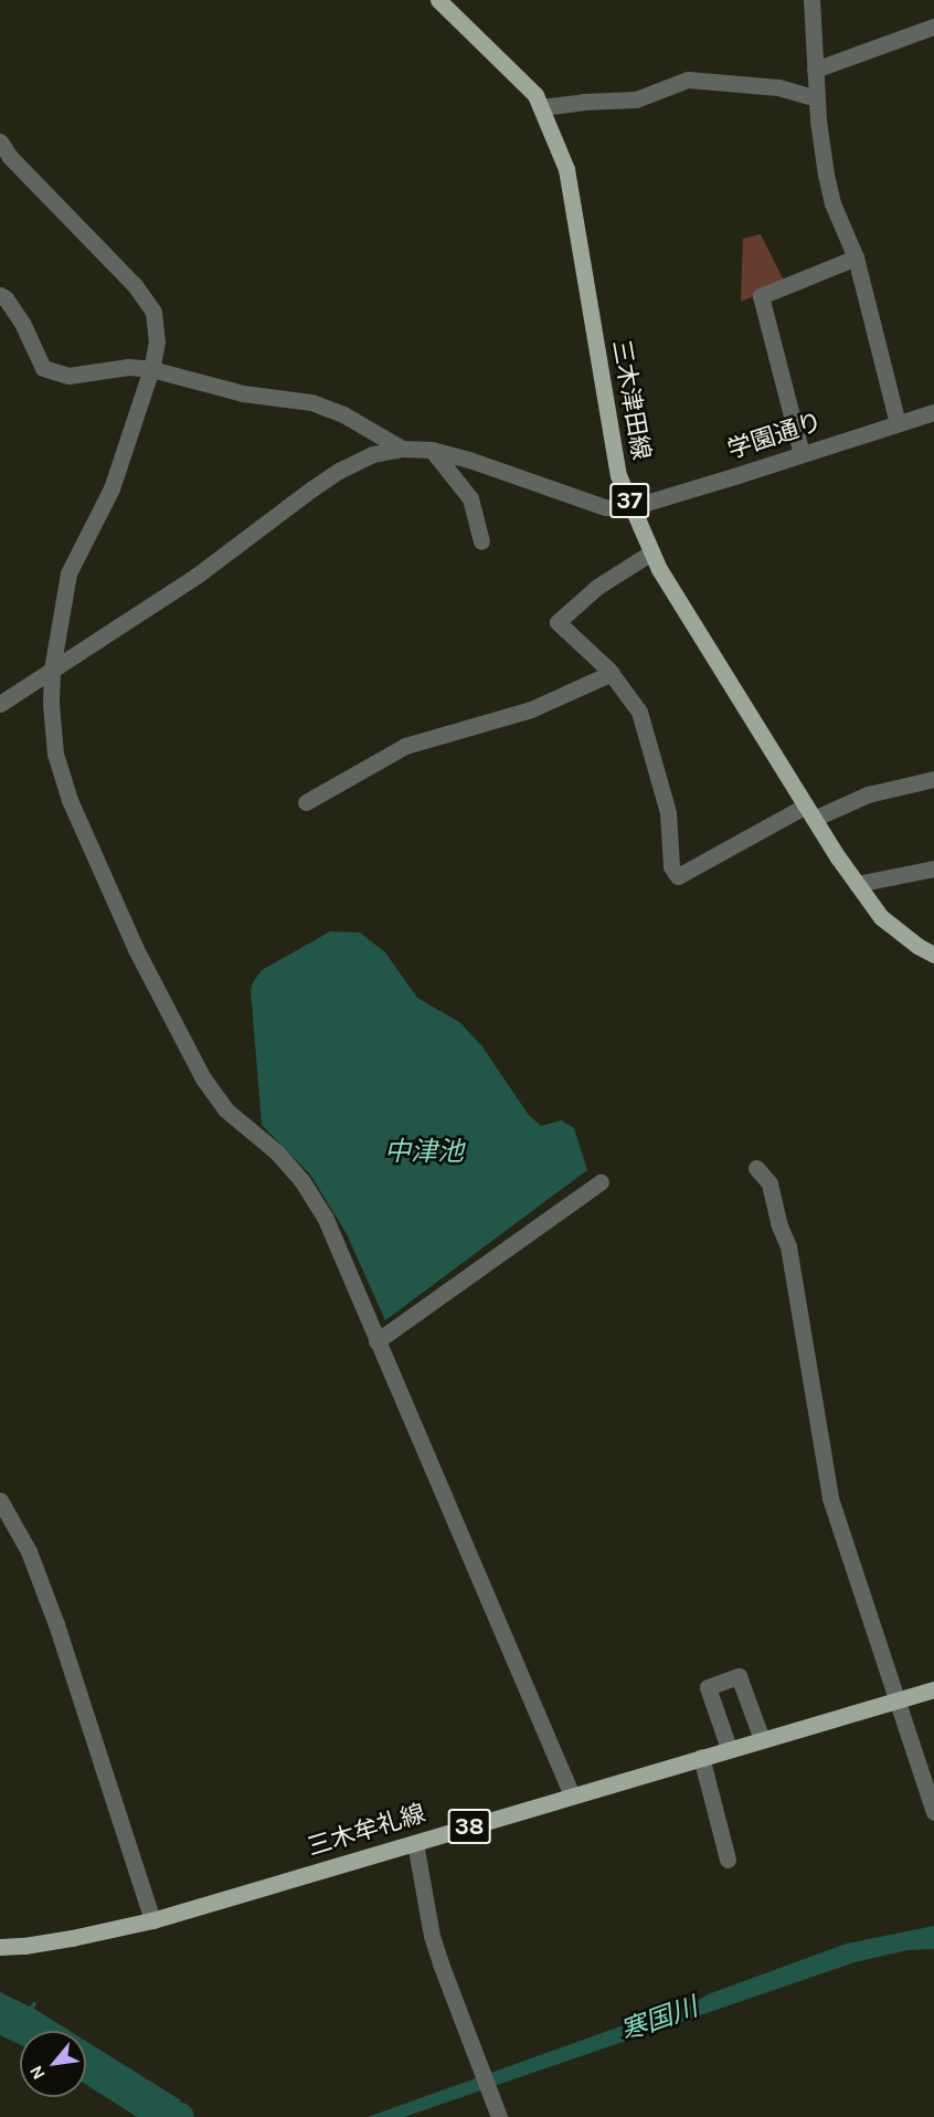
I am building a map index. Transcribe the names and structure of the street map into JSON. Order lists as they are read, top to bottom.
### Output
{
  "streets": {
    "main road": [
      "三木津田線",
      "37",
      "38",
      "三木牟礼線"
    ],
    "street": ["学園通り"]
  },
  "crossings": [
    ["三木津田線", "学園通り"]
  ],
  "water": ["中津池", "寒国川"],
  "north": "bottom left"
}
